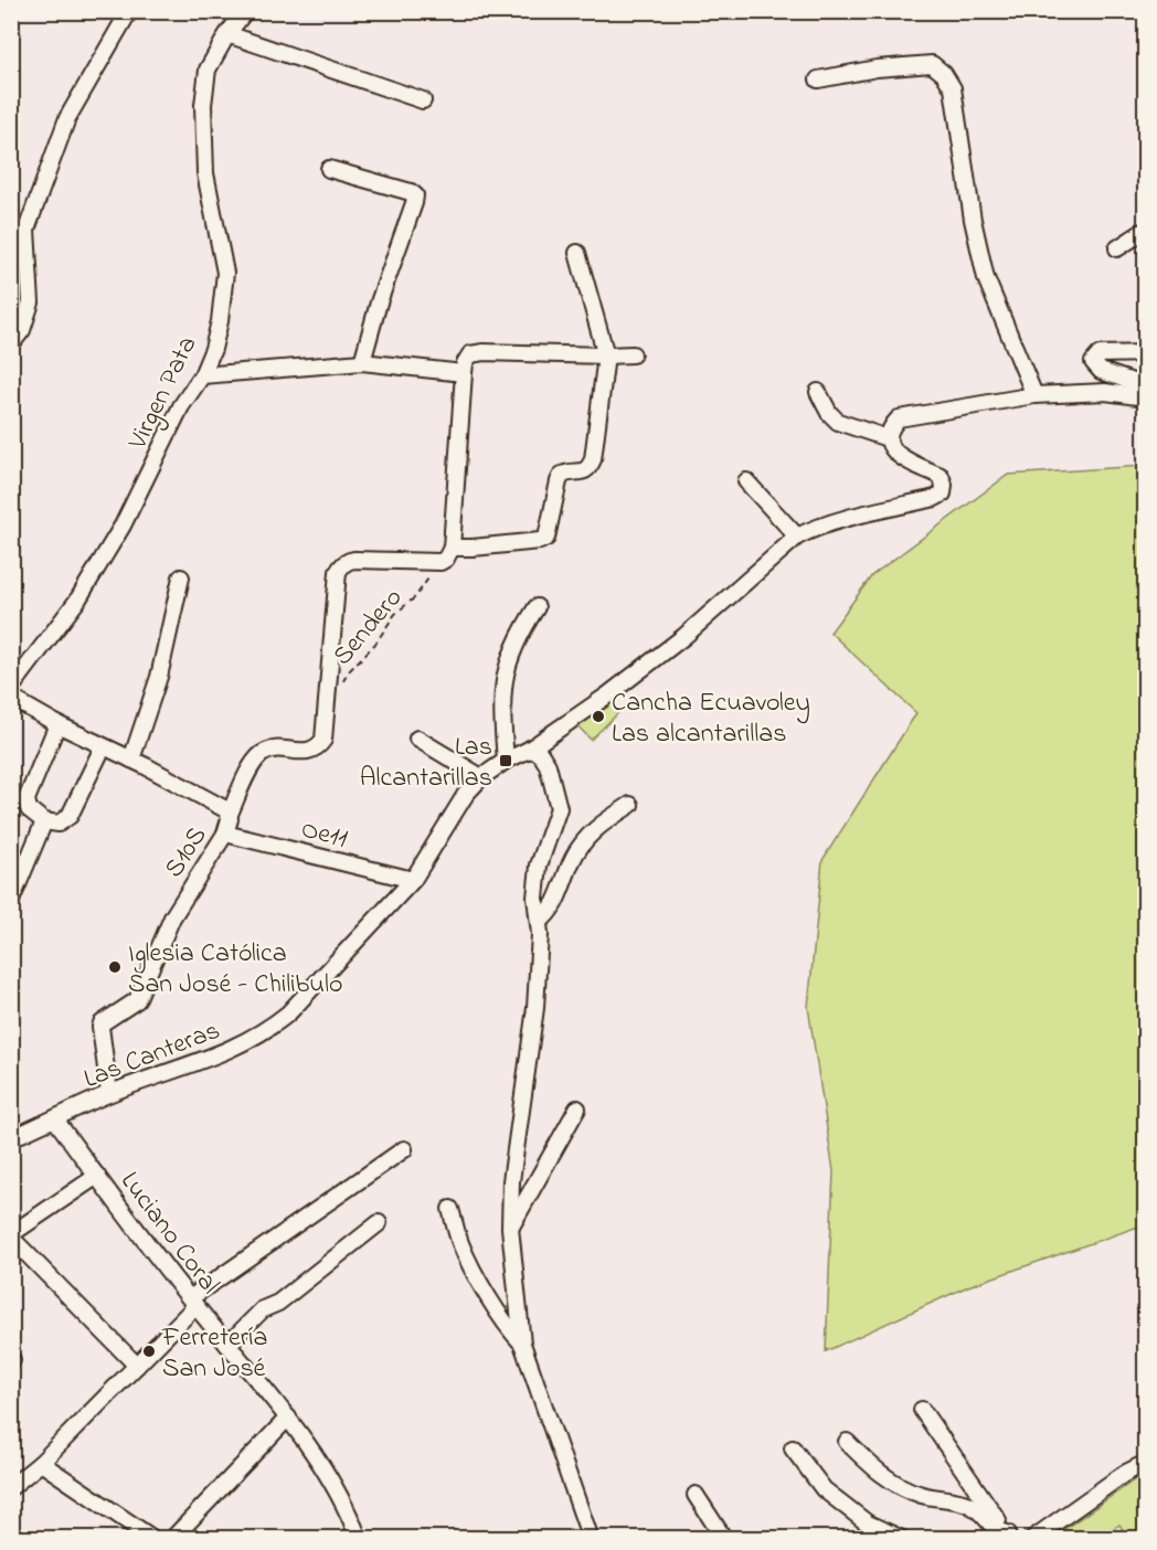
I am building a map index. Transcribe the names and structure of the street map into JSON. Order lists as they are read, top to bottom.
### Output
{
  "streets": {
    "street": [
      "Virgen Pata",
      "Oe11",
      "S10S",
      "Las Canteras",
      "Luciano Coral"
    ],
    "path": ["Sendero"]
  },
  "crossings": [
    ["Oe11", "S10S"],
    ["Oe11", "Las Canteras"],
    ["S10S", "Las Canteras"],
    ["Las Canteras", "Luciano Coral"]
  ],
  "places": {
    "other": ["Cancha Ecuavoley Las alcantarillas", "Iglesia Católica San José - Chilibulo", "Ferretería San José"],
    "transit": ["Las Alcantarillas"]
  }
}
